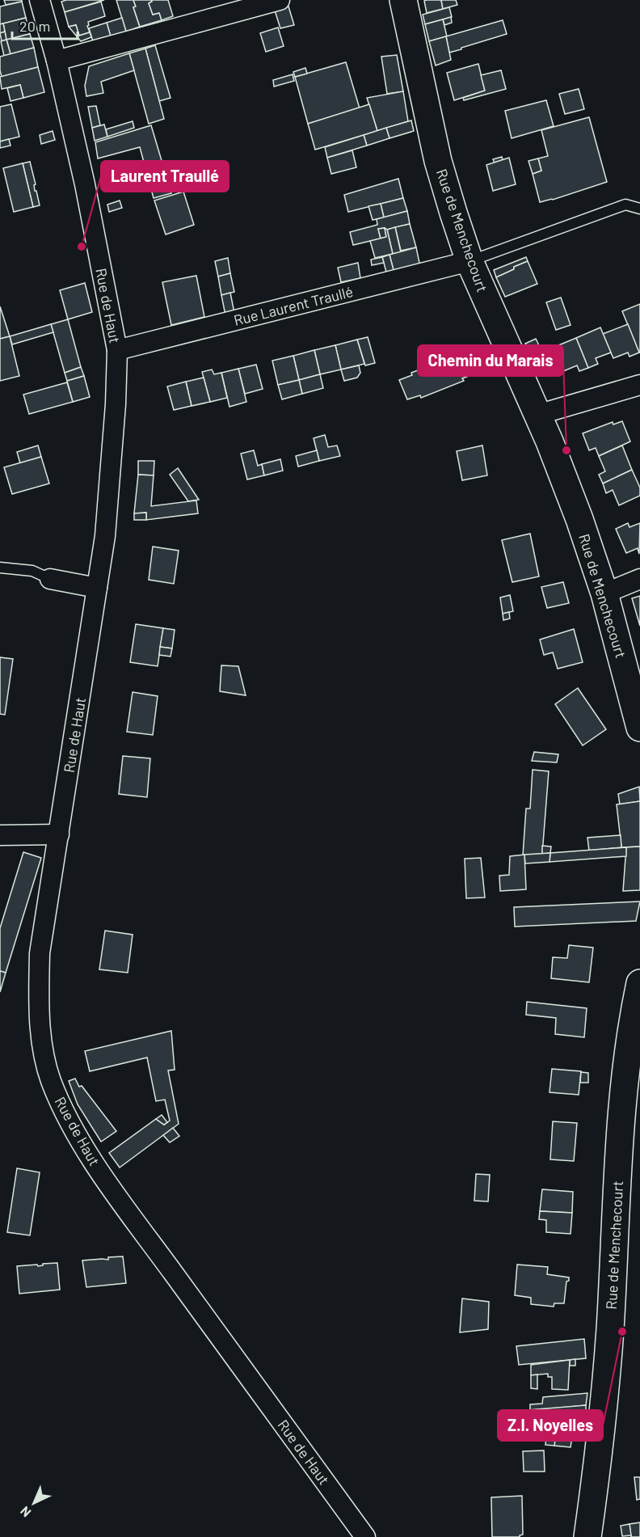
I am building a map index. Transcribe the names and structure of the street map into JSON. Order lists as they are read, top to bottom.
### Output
{
  "streets": {
    "main road": ["Rue de Menchecourt"],
    "street": ["Rue de Haut", "Rue Laurent Traullé"]
  },
  "crossings": [
    ["Rue de Menchecourt", "Rue Laurent Traullé"],
    ["Rue de Haut", "Rue Laurent Traullé"]
  ],
  "places": ["Laurent Traullé", "Chemin du Marais", "Z.I. Noyelles"],
  "scale_bar": "20 m",
  "north": "bottom left"
}
